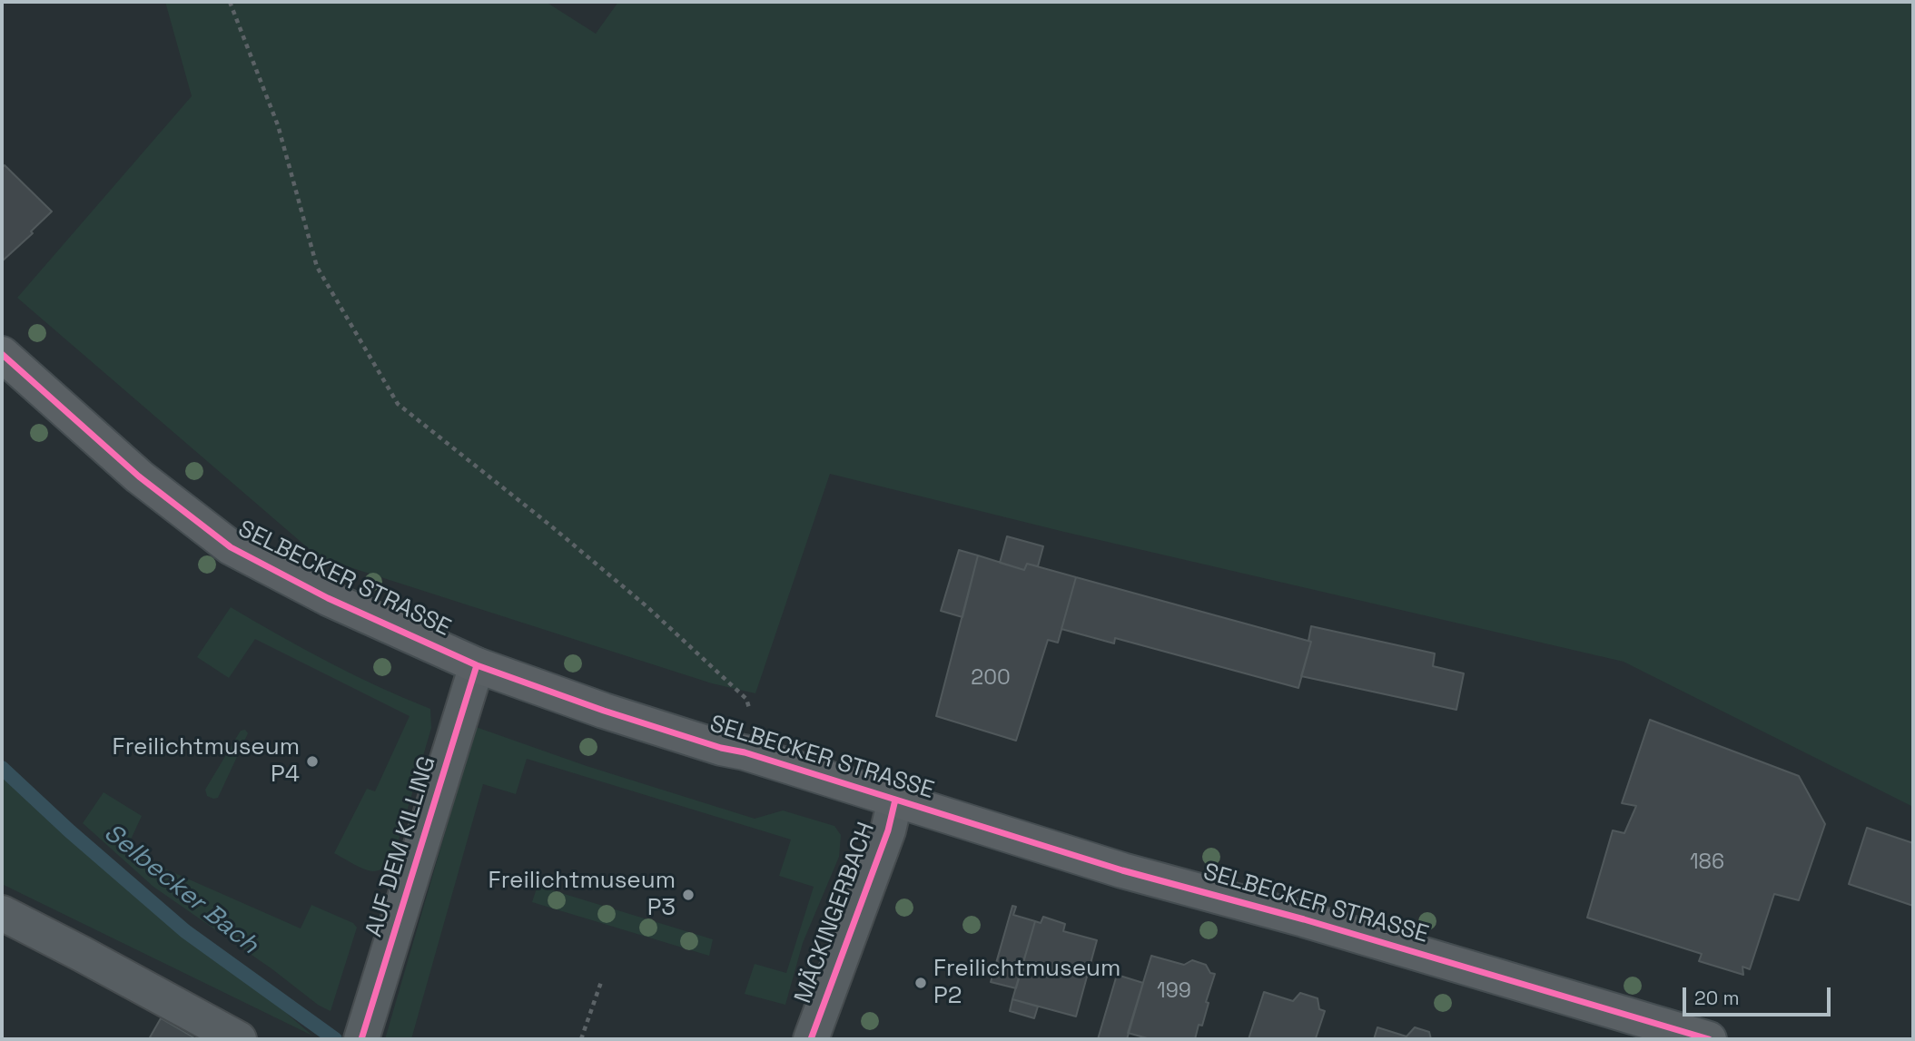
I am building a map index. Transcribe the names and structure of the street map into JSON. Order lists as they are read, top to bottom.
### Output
{
  "streets": {
    "main road": ["SELBECKER STRASSE"],
    "street": ["AUF DEM KILLING", "MÄCKINGERBACH"]
  },
  "crossings": [
    ["SELBECKER STRASSE", "AUF DEM KILLING"],
    ["SELBECKER STRASSE", "MÄCKINGERBACH"]
  ],
  "water": ["Selbecker Bach"],
  "places": ["Freilichtmuseum P4", "Freilichtmuseum P3", "Freilichtmuseum P2"],
  "house_numbers": ["200", "186", "199"],
  "scale_bar": "20 m"
}
